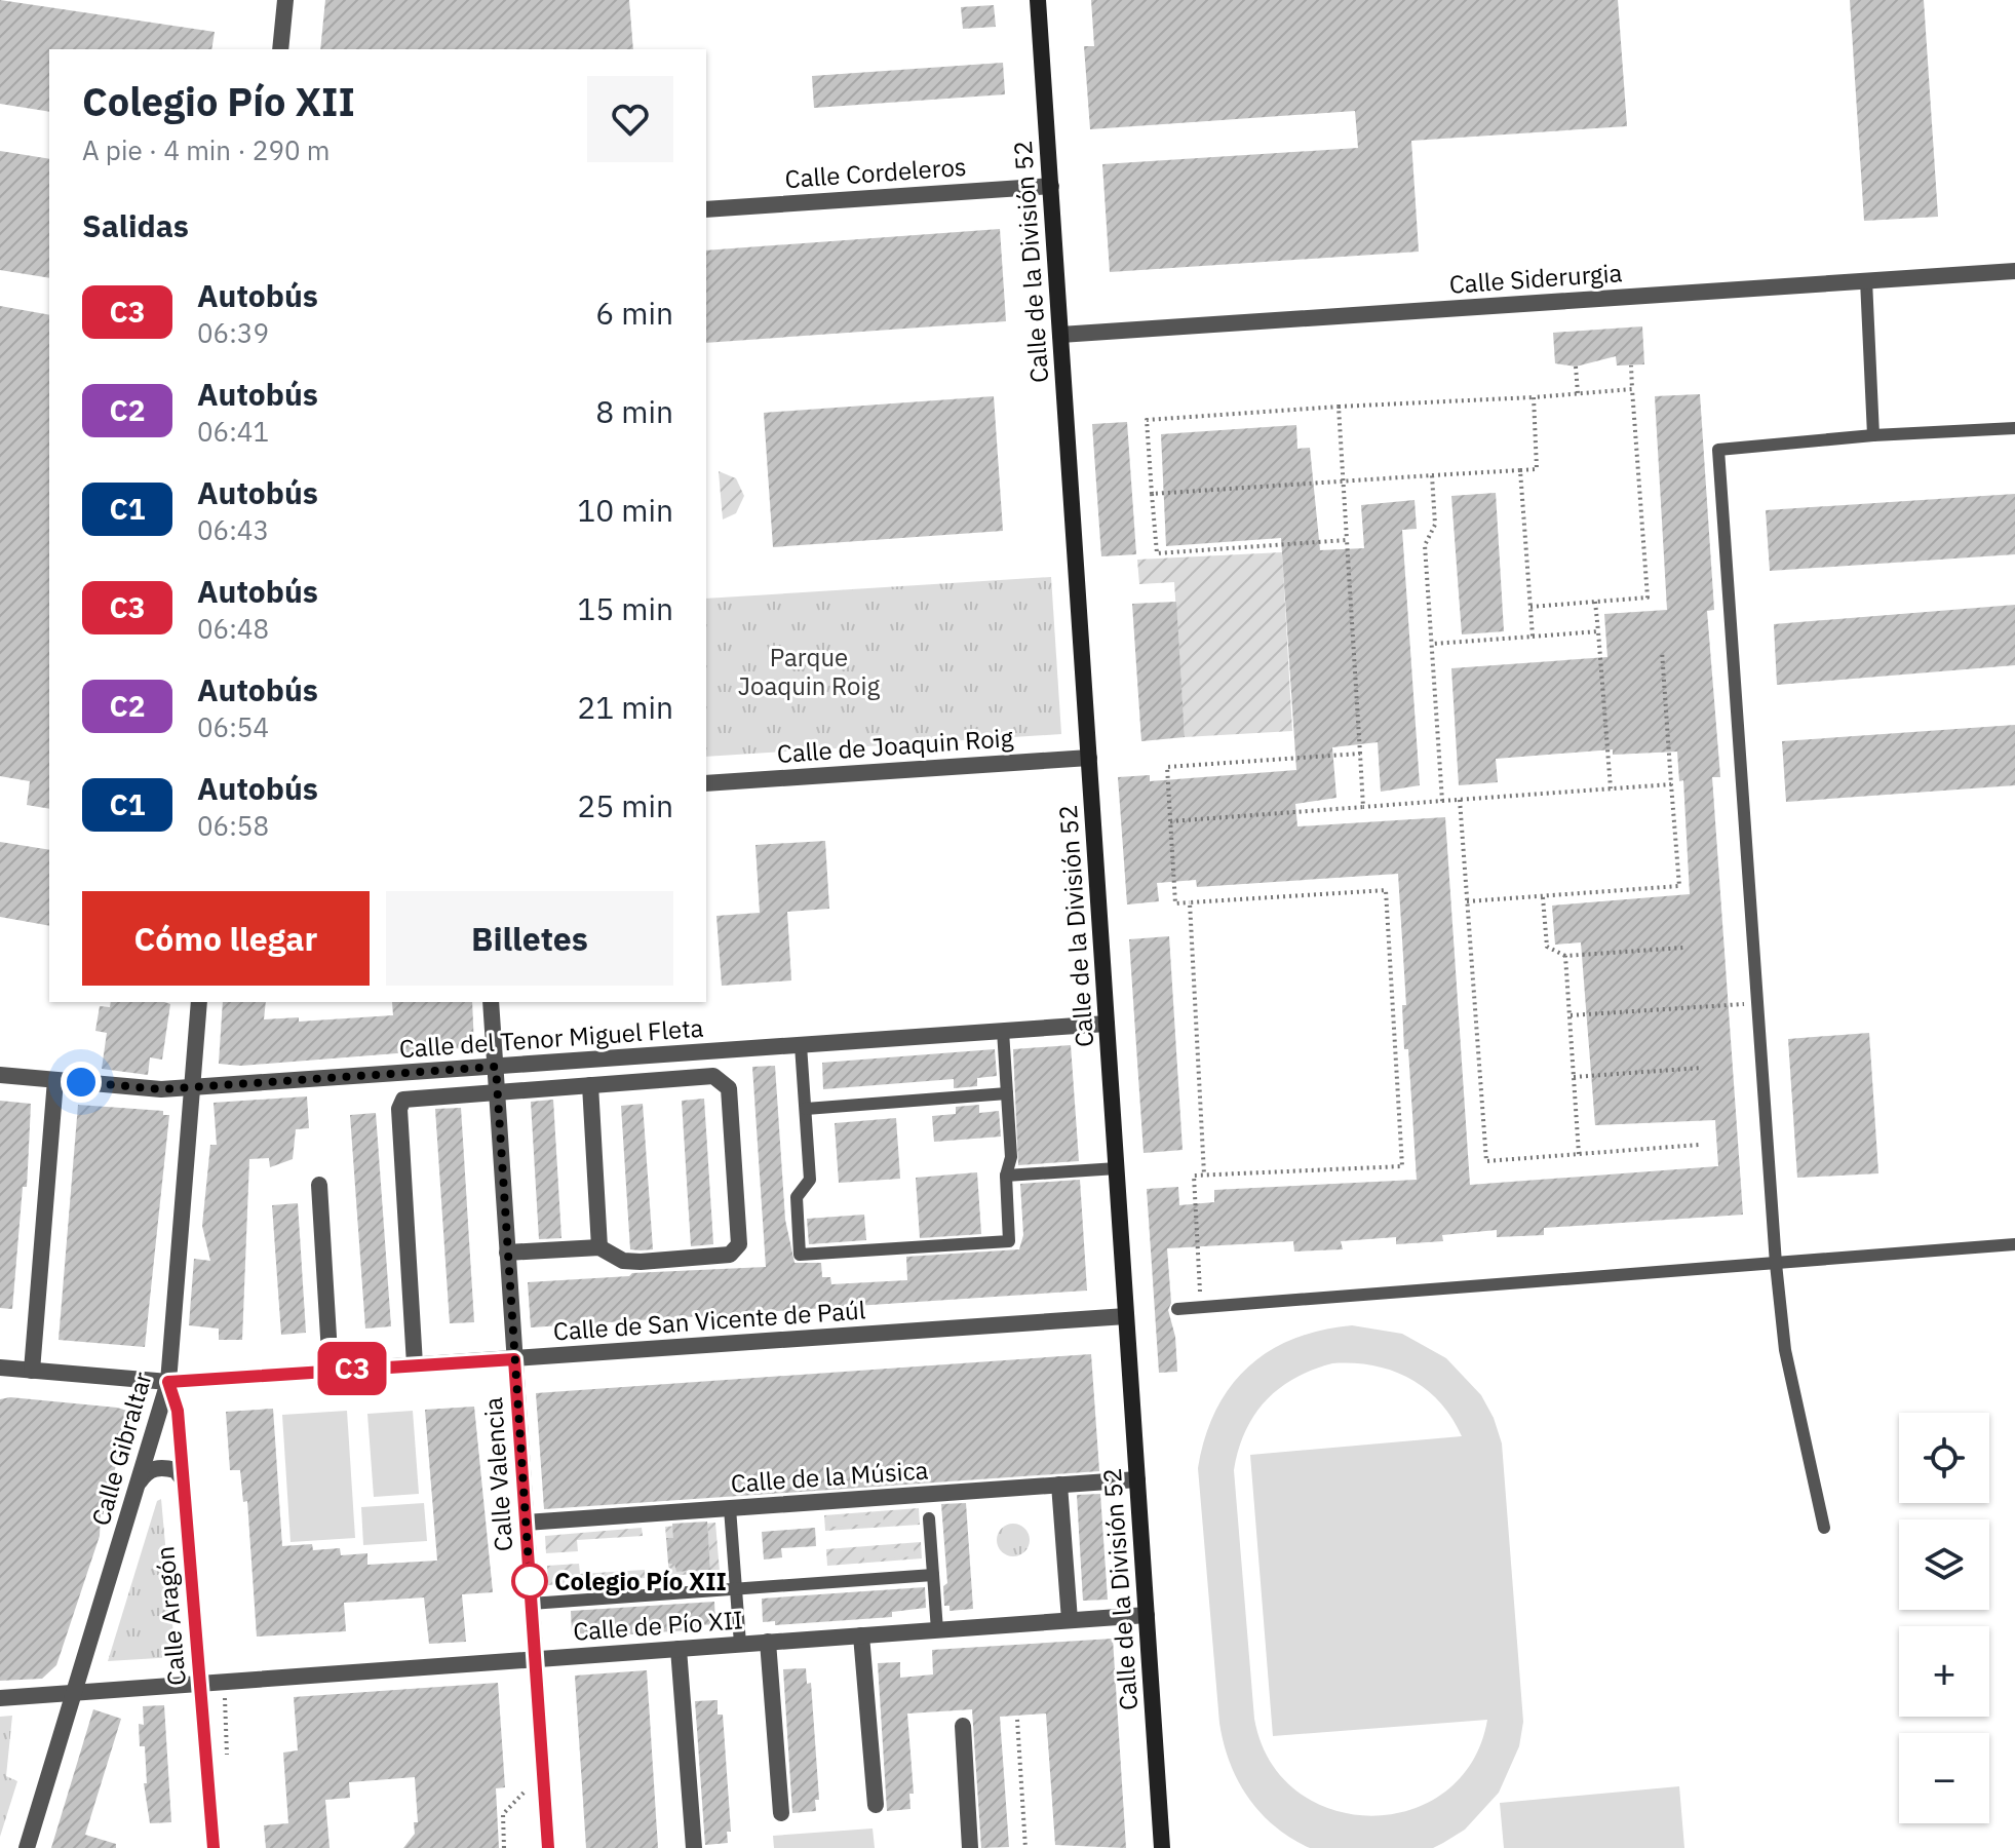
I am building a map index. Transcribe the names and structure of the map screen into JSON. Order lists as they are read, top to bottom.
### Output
{
  "streets": {
    "main road": ["Calle de la División 52"],
    "street": [
      "Calle Cordeleros",
      "Calle Siderurgia",
      "Calle de Joaquin Roig",
      "Calle del Tenor Miguel Fleta",
      "Calle de San Vicente de Paúl",
      "Calle Gibraltar",
      "Calle Valencia",
      "Calle de la Música",
      "Calle Aragón",
      "Calle de Pío XII"
    ]
  },
  "crossings": [
    ["Calle Cordeleros", "Calle de la División 52"],
    ["Calle de la División 52", "Calle Siderurgia"],
    ["Calle de la División 52", "Calle de Joaquin Roig"],
    ["Calle de la División 52", "Calle del Tenor Miguel Fleta"],
    ["Calle de la División 52", "Calle de San Vicente de Paúl"],
    ["Calle de la División 52", "Calle de la Música"],
    ["Calle de la División 52", "Calle de Pío XII"],
    ["Calle del Tenor Miguel Fleta", "Calle Gibraltar"],
    ["Calle del Tenor Miguel Fleta", "Calle Valencia"],
    ["Calle de San Vicente de Paúl", "Calle Gibraltar"],
    ["Calle de San Vicente de Paúl", "Calle Valencia"],
    ["Calle de San Vicente de Paúl", "Calle Aragón"],
    ["Calle Gibraltar", "Calle Aragón"],
    ["Calle Gibraltar", "Calle de Pío XII"],
    ["Calle Valencia", "Calle de la Música"],
    ["Calle Valencia", "Calle de Pío XII"],
    ["Calle Aragón", "Calle de Pío XII"]
  ],
  "parks": ["Parque Joaquin Roig"],
  "places": ["Colegio Pío XII"],
  "lines": ["bus line C3"],
  "page": {
    "on_map": "C3",
    "heading": [
      ["Colegio Pío XII", "A pie · 4 min · 290 m"],
      "Salidas"
    ],
    "list": [
      {
        "mark": "C3",
        "name": "Autobús",
        "note": "06:39",
        "value": "6 min"
      },
      {
        "mark": "C2",
        "name": "Autobús",
        "note": "06:41",
        "value": "8 min"
      },
      {
        "mark": "C1",
        "name": "Autobús",
        "note": "06:43",
        "value": "10 min"
      },
      {
        "mark": "C3",
        "name": "Autobús",
        "note": "06:48",
        "value": "15 min"
      },
      {
        "mark": "C2",
        "name": "Autobús",
        "note": "06:54",
        "value": "21 min"
      },
      {
        "mark": "C1",
        "name": "Autobús",
        "note": "06:58",
        "value": "25 min"
      }
    ],
    "buttons": ["Cómo llegar", "Billetes"],
    "map_buttons": ["+", "−"]
  }
}
